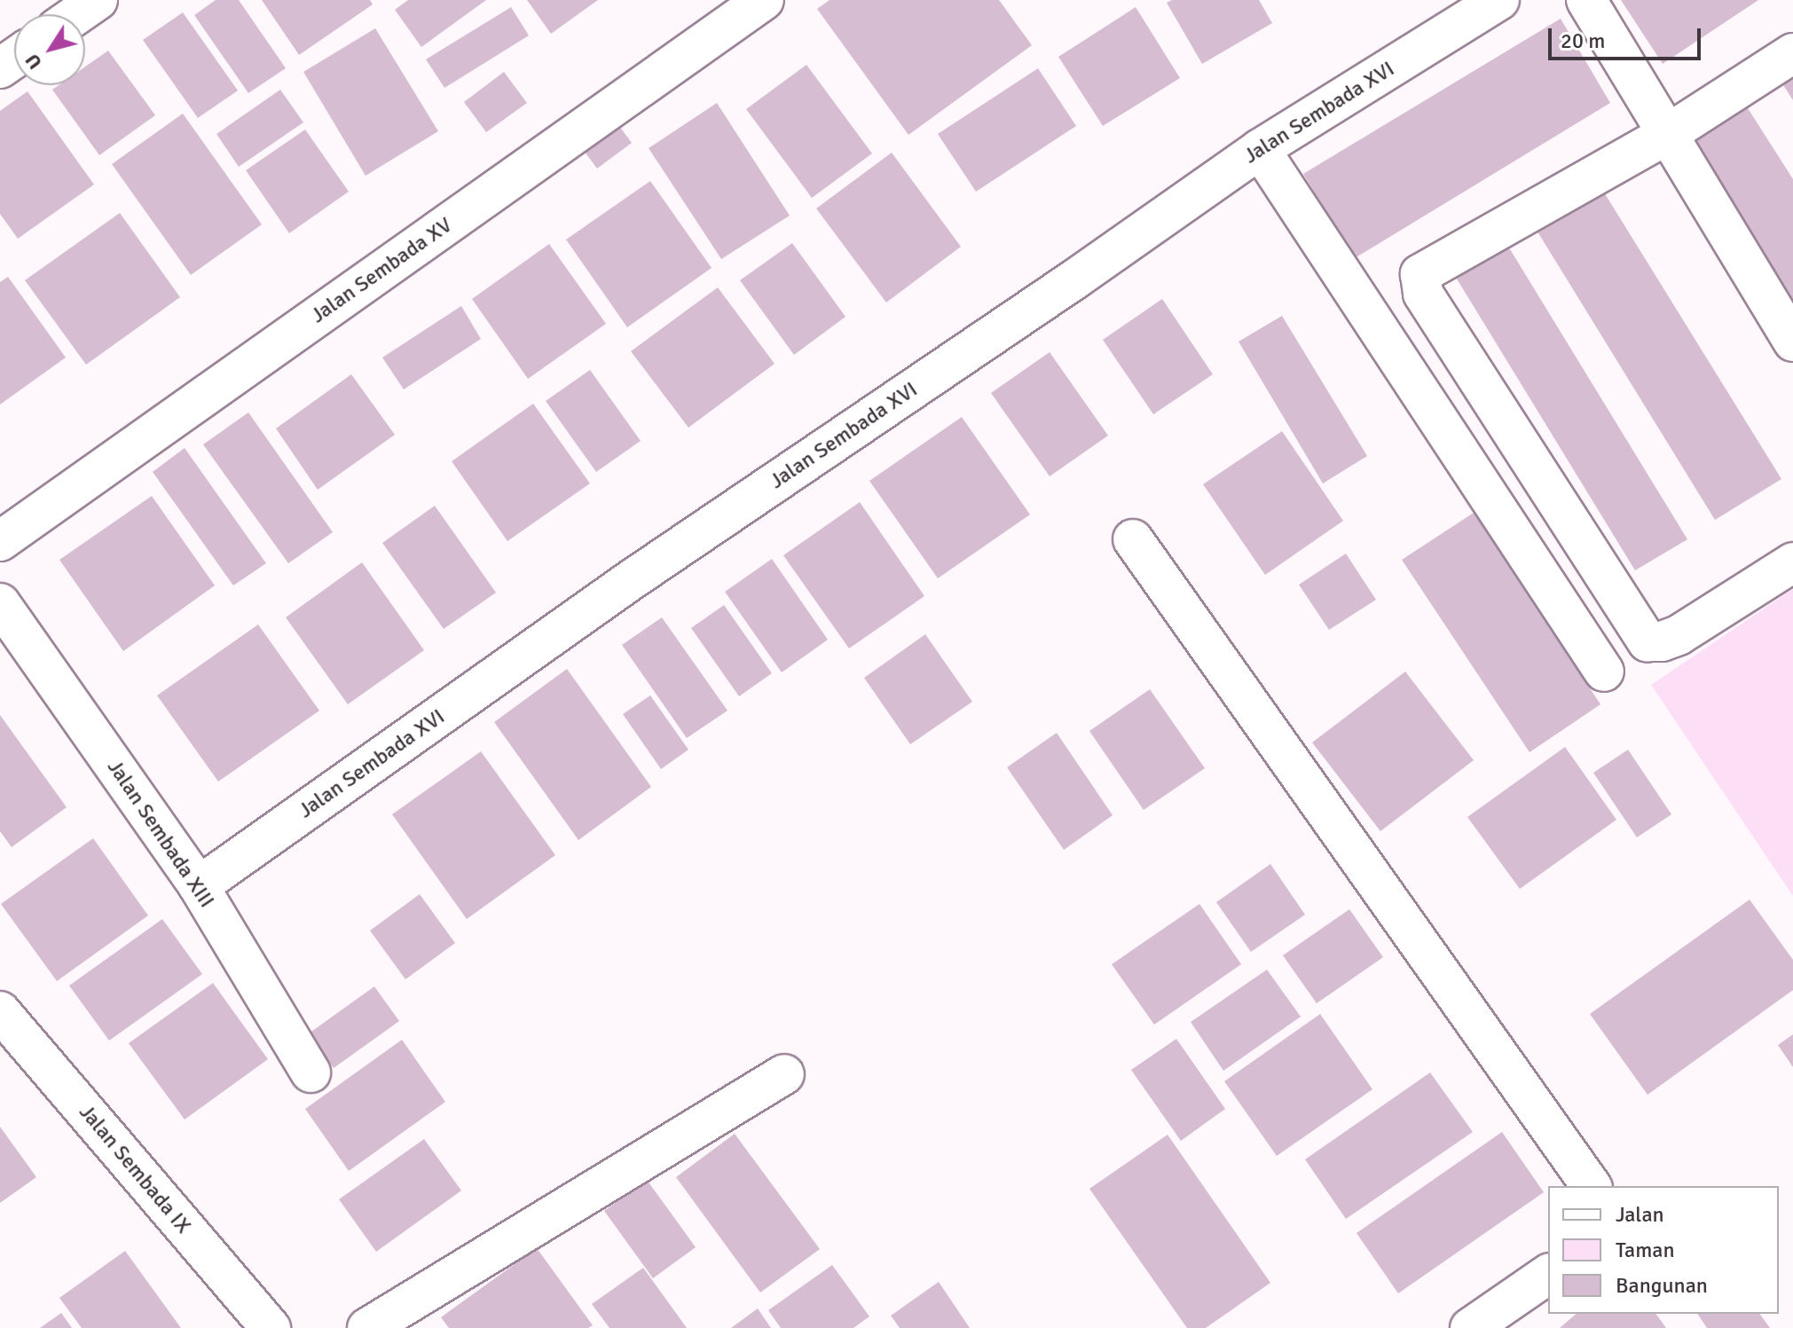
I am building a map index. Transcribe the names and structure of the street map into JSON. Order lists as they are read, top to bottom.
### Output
{
  "streets": {
    "street": [
      "Jalan Sembada XVI",
      "Jalan Sembada XV",
      "Jalan Sembada XIII",
      "Jalan Sembada IX"
    ]
  },
  "crossings": [
    ["Jalan Sembada XVI", "Jalan Sembada XIII"]
  ],
  "legend": ["Jalan", "Taman", "Bangunan"],
  "scale_bar": "20 m",
  "north": "bottom left"
}
